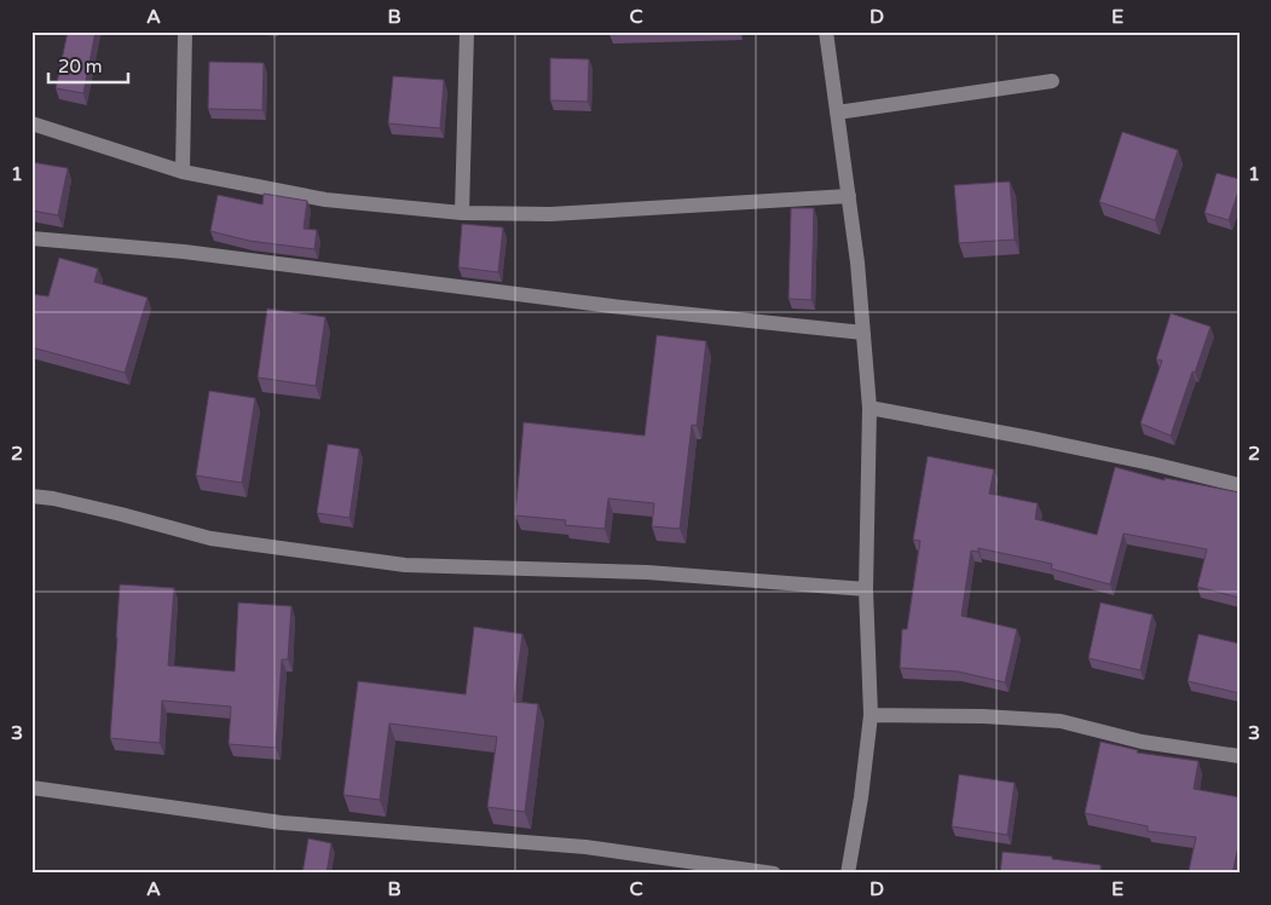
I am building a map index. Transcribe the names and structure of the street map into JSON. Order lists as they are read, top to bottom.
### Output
{
  "scale_bar": "20 m",
  "grid": {
    "columns": [
      "A",
      "B",
      "C",
      "D",
      "E"
    ],
    "rows": ["1", "2", "3"]
  }
}
